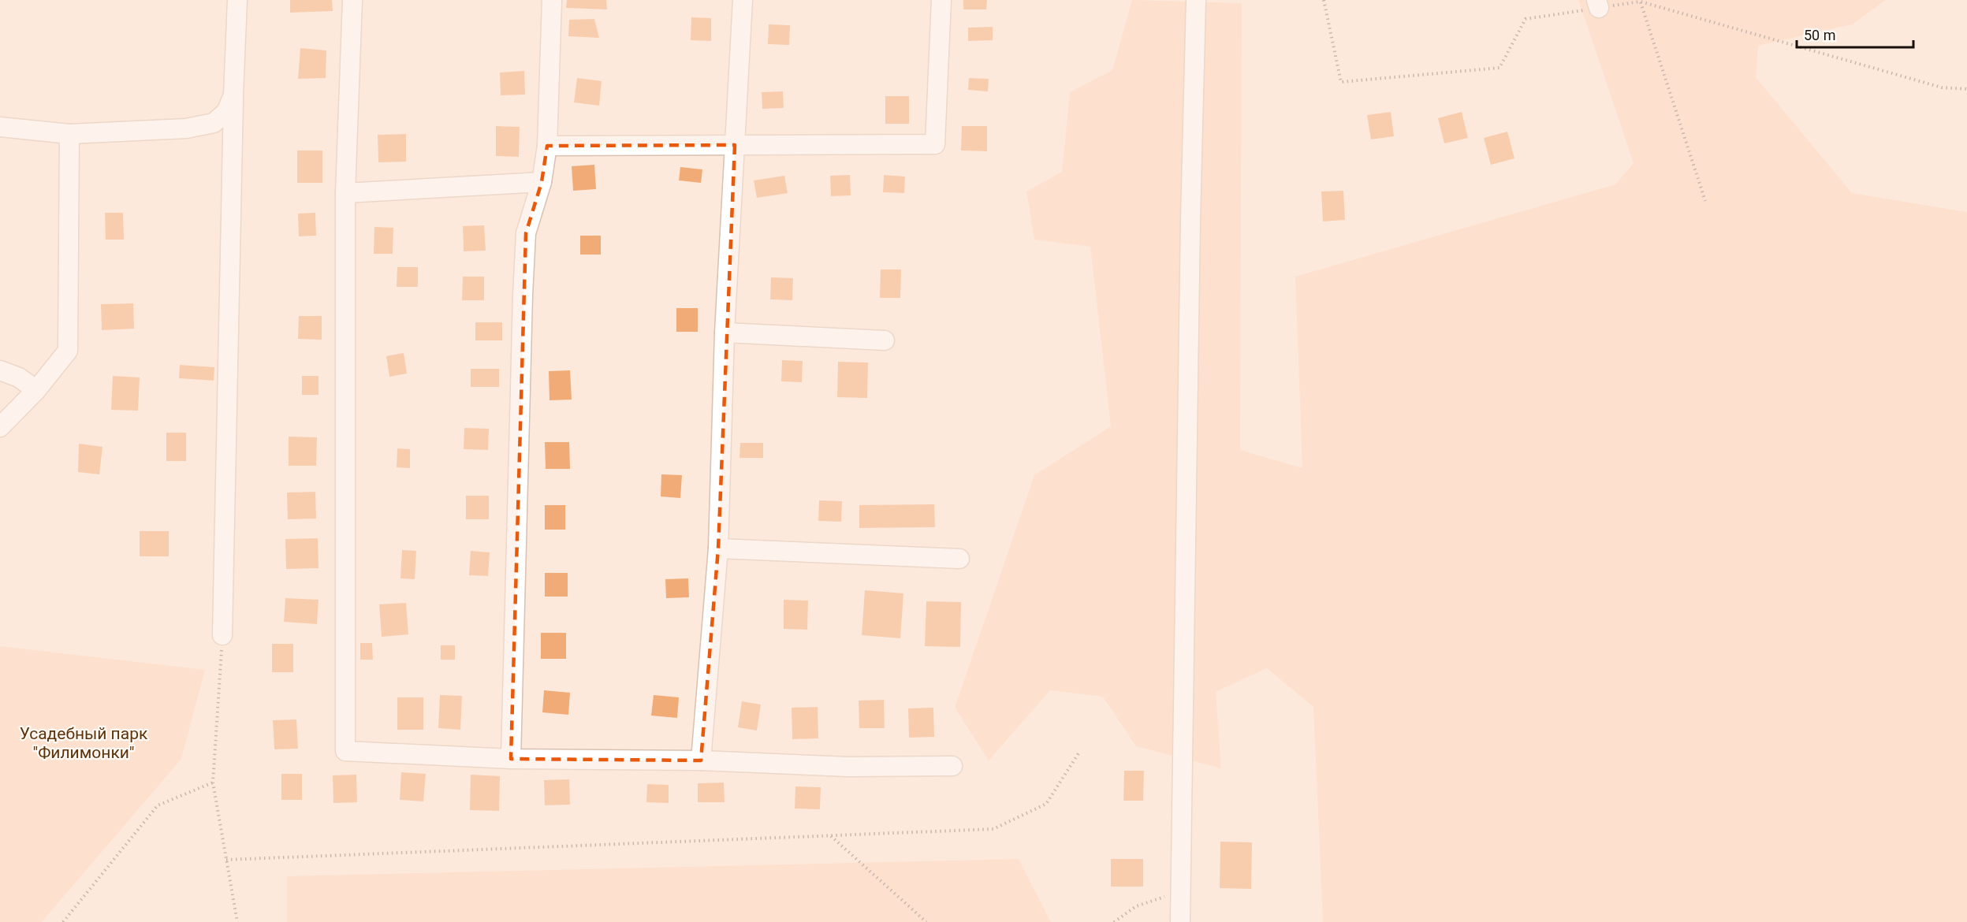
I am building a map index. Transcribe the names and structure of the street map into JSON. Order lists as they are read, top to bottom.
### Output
{
  "parks": ["Усадебный парк \"Филимонки\""],
  "scale_bar": "50 m"
}
